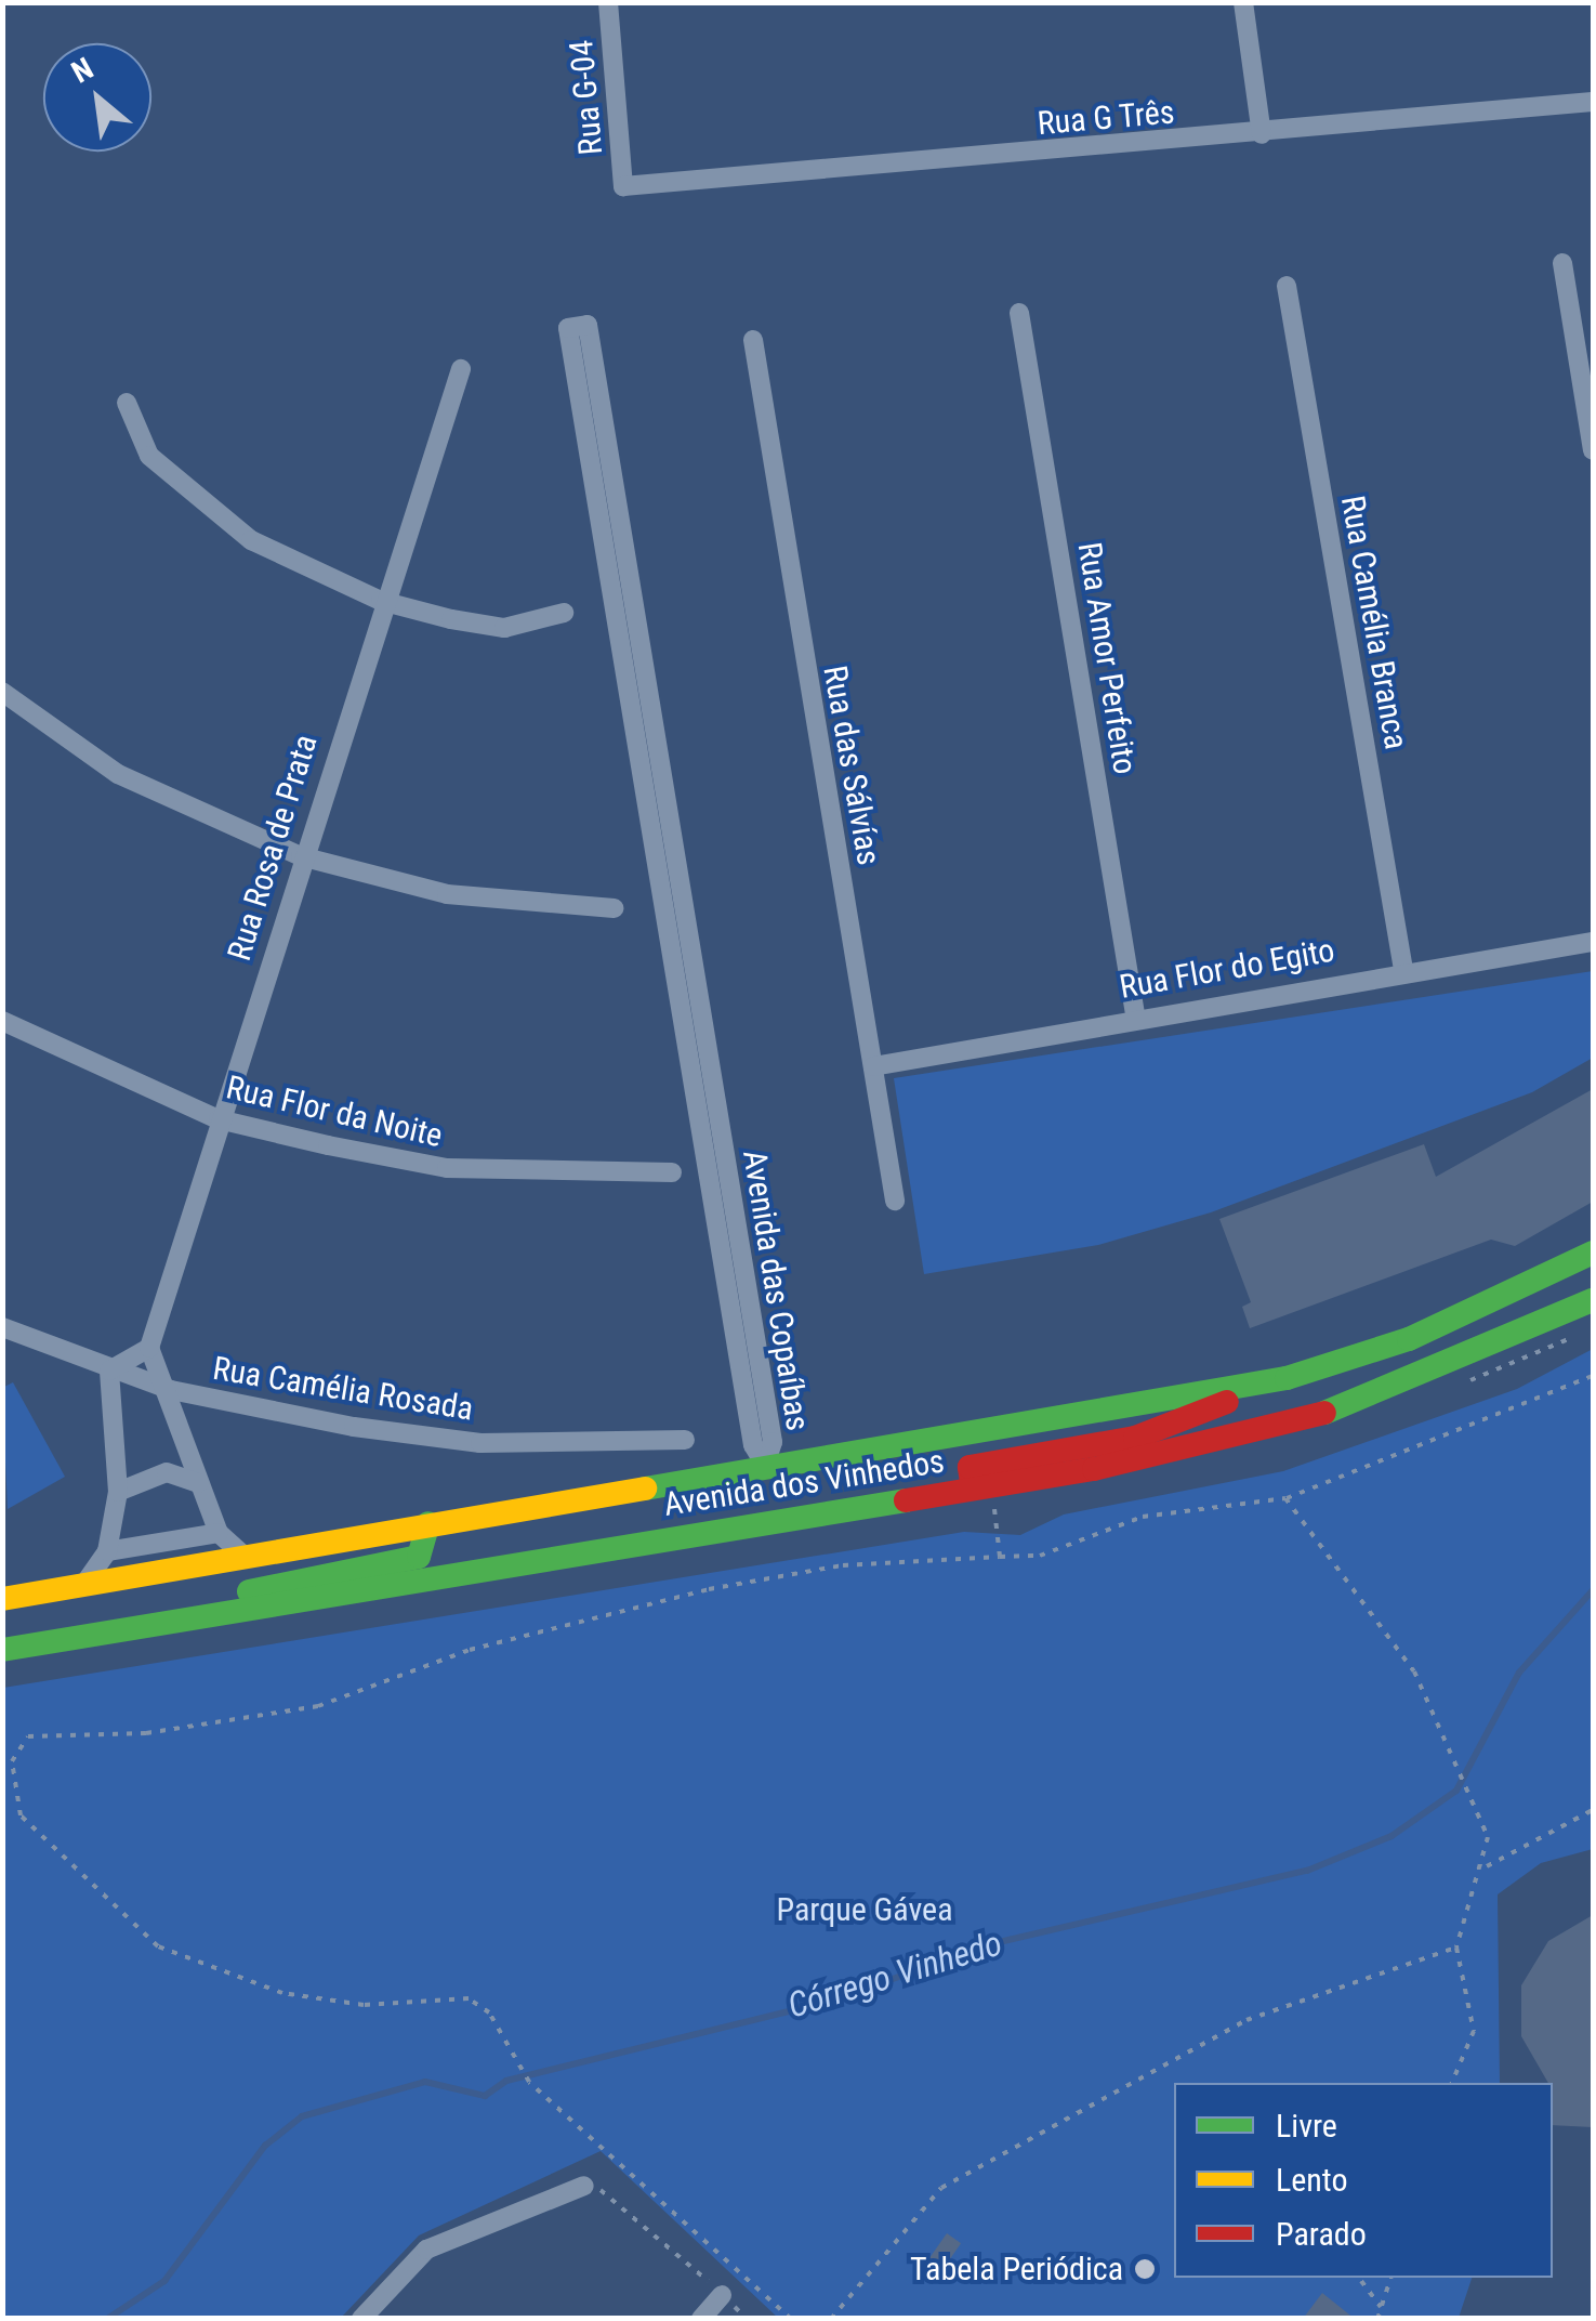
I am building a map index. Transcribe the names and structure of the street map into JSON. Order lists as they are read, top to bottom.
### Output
{
  "streets": {
    "main road": ["Avenida dos Vinhedos"],
    "street": [
      "Rua G-04",
      "Rua G Três",
      "Rua Camélia Branca",
      "Rua Amor Perfeito",
      "Rua das Sálvías",
      "Rua Rosa de Prata",
      "Rua Flor do Egito",
      "Rua Flor da Noite",
      "Avenida das Copaíbas",
      "Rua Camélia Rosada"
    ]
  },
  "crossings": [
    ["Rua G-04", "Rua G Três"],
    ["Rua Camélia Branca", "Rua Flor do Egito"],
    ["Rua Amor Perfeito", "Rua Flor do Egito"],
    ["Rua das Sálvías", "Rua Flor do Egito"],
    ["Rua Rosa de Prata", "Rua Flor da Noite"],
    ["Avenida das Copaíbas", "Avenida dos Vinhedos"]
  ],
  "water": ["Córrego Vinhedo"],
  "parks": ["Parque Gávea"],
  "places": ["Tabela Periódica"],
  "legend": ["Livre", "Lento", "Parado"],
  "north": "top left"
}
